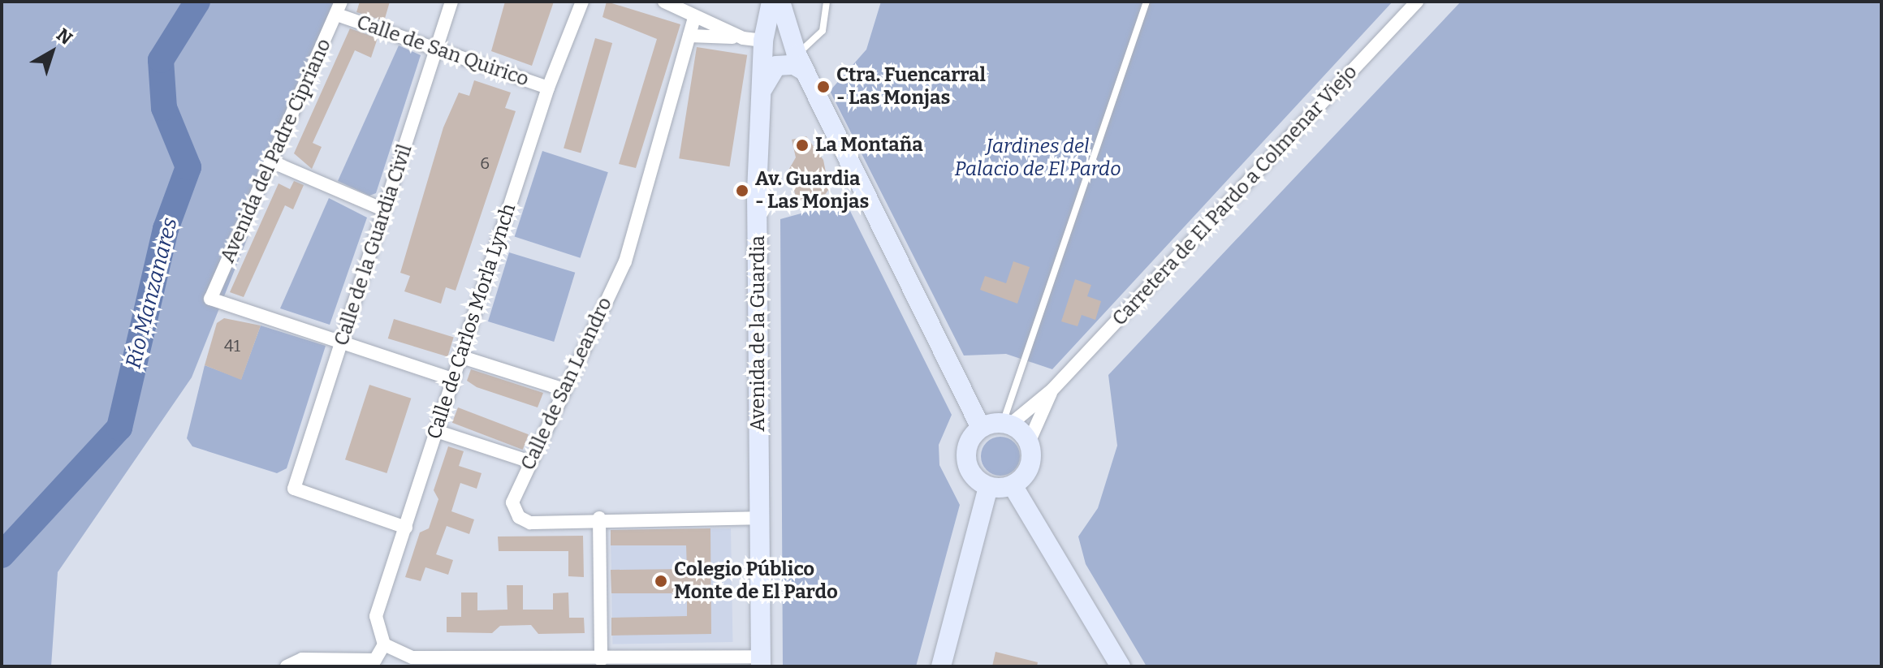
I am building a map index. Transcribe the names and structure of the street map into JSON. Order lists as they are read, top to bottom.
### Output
{
  "streets": {
    "street": [
      "Calle de San Quirico",
      "Avenida del Padre Cipriano",
      "Carretera de El Pardo a Colmenar Viejo",
      "Calle de la Guardia Civil",
      "Calle de Carlos Morla Lynch",
      "Avenida de la Guardia",
      "Calle de San Leandro"
    ]
  },
  "crossings": [
    ["Calle de San Quirico", "Avenida del Padre Cipriano"],
    ["Calle de San Quirico", "Calle de la Guardia Civil"],
    ["Calle de San Quirico", "Calle de Carlos Morla Lynch"],
    ["Avenida del Padre Cipriano", "Calle de la Guardia Civil"],
    ["Calle de la Guardia Civil", "Calle de Carlos Morla Lynch"],
    ["Avenida de la Guardia", "Calle de San Leandro"]
  ],
  "water": ["Río Manzanares"],
  "parks": ["Jardines del Palacio de El Pardo"],
  "places": [
    "Ctra. Fuencarral - Las Monjas",
    "La Montaña",
    "Av. Guardia - Las Monjas",
    "Colegio Público Monte de El Pardo"
  ],
  "house_numbers": ["6", "41"],
  "north": "top right"
}
